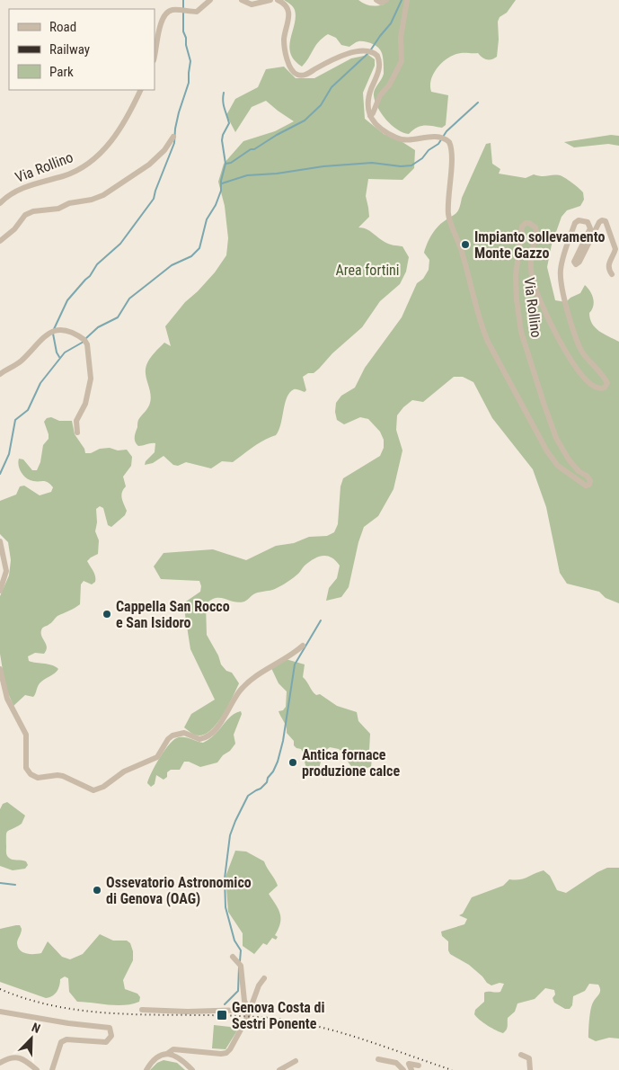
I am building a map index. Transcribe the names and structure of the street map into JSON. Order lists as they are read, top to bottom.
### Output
{
  "streets": {
    "street": ["Via Rollino"]
  },
  "parks": ["Area fortini"],
  "places": {
    "other": [
      "Impianto sollevamento Monte Gazzo",
      "Cappella San Rocco e San Isidoro",
      "Antica fornace produzione calce",
      "Ossevatorio Astronomico di Genova (OAG)"
    ],
    "transit": ["Genova Costa di Sestri Ponente"]
  },
  "legend": ["Road", "Railway", "Park"],
  "north": "top right"
}
